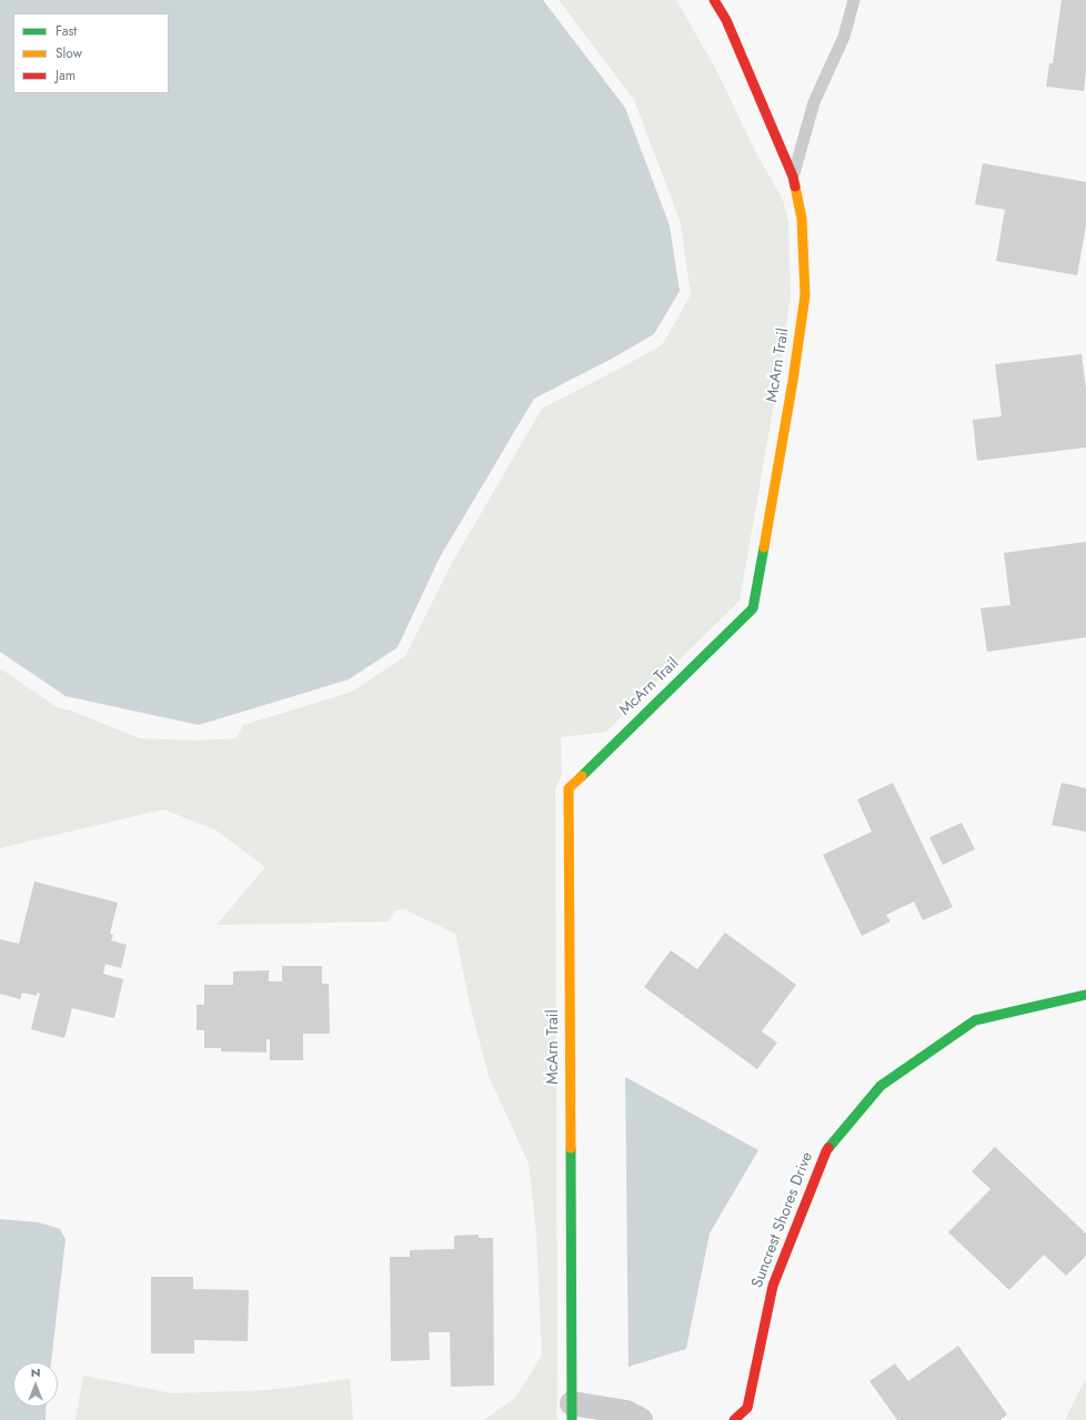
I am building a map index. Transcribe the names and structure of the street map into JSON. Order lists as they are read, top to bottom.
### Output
{
  "streets": {
    "street": ["McArn Trail", "Suncrest Shores Drive"]
  },
  "legend": ["Fast", "Slow", "Jam"],
  "north": "top"
}
